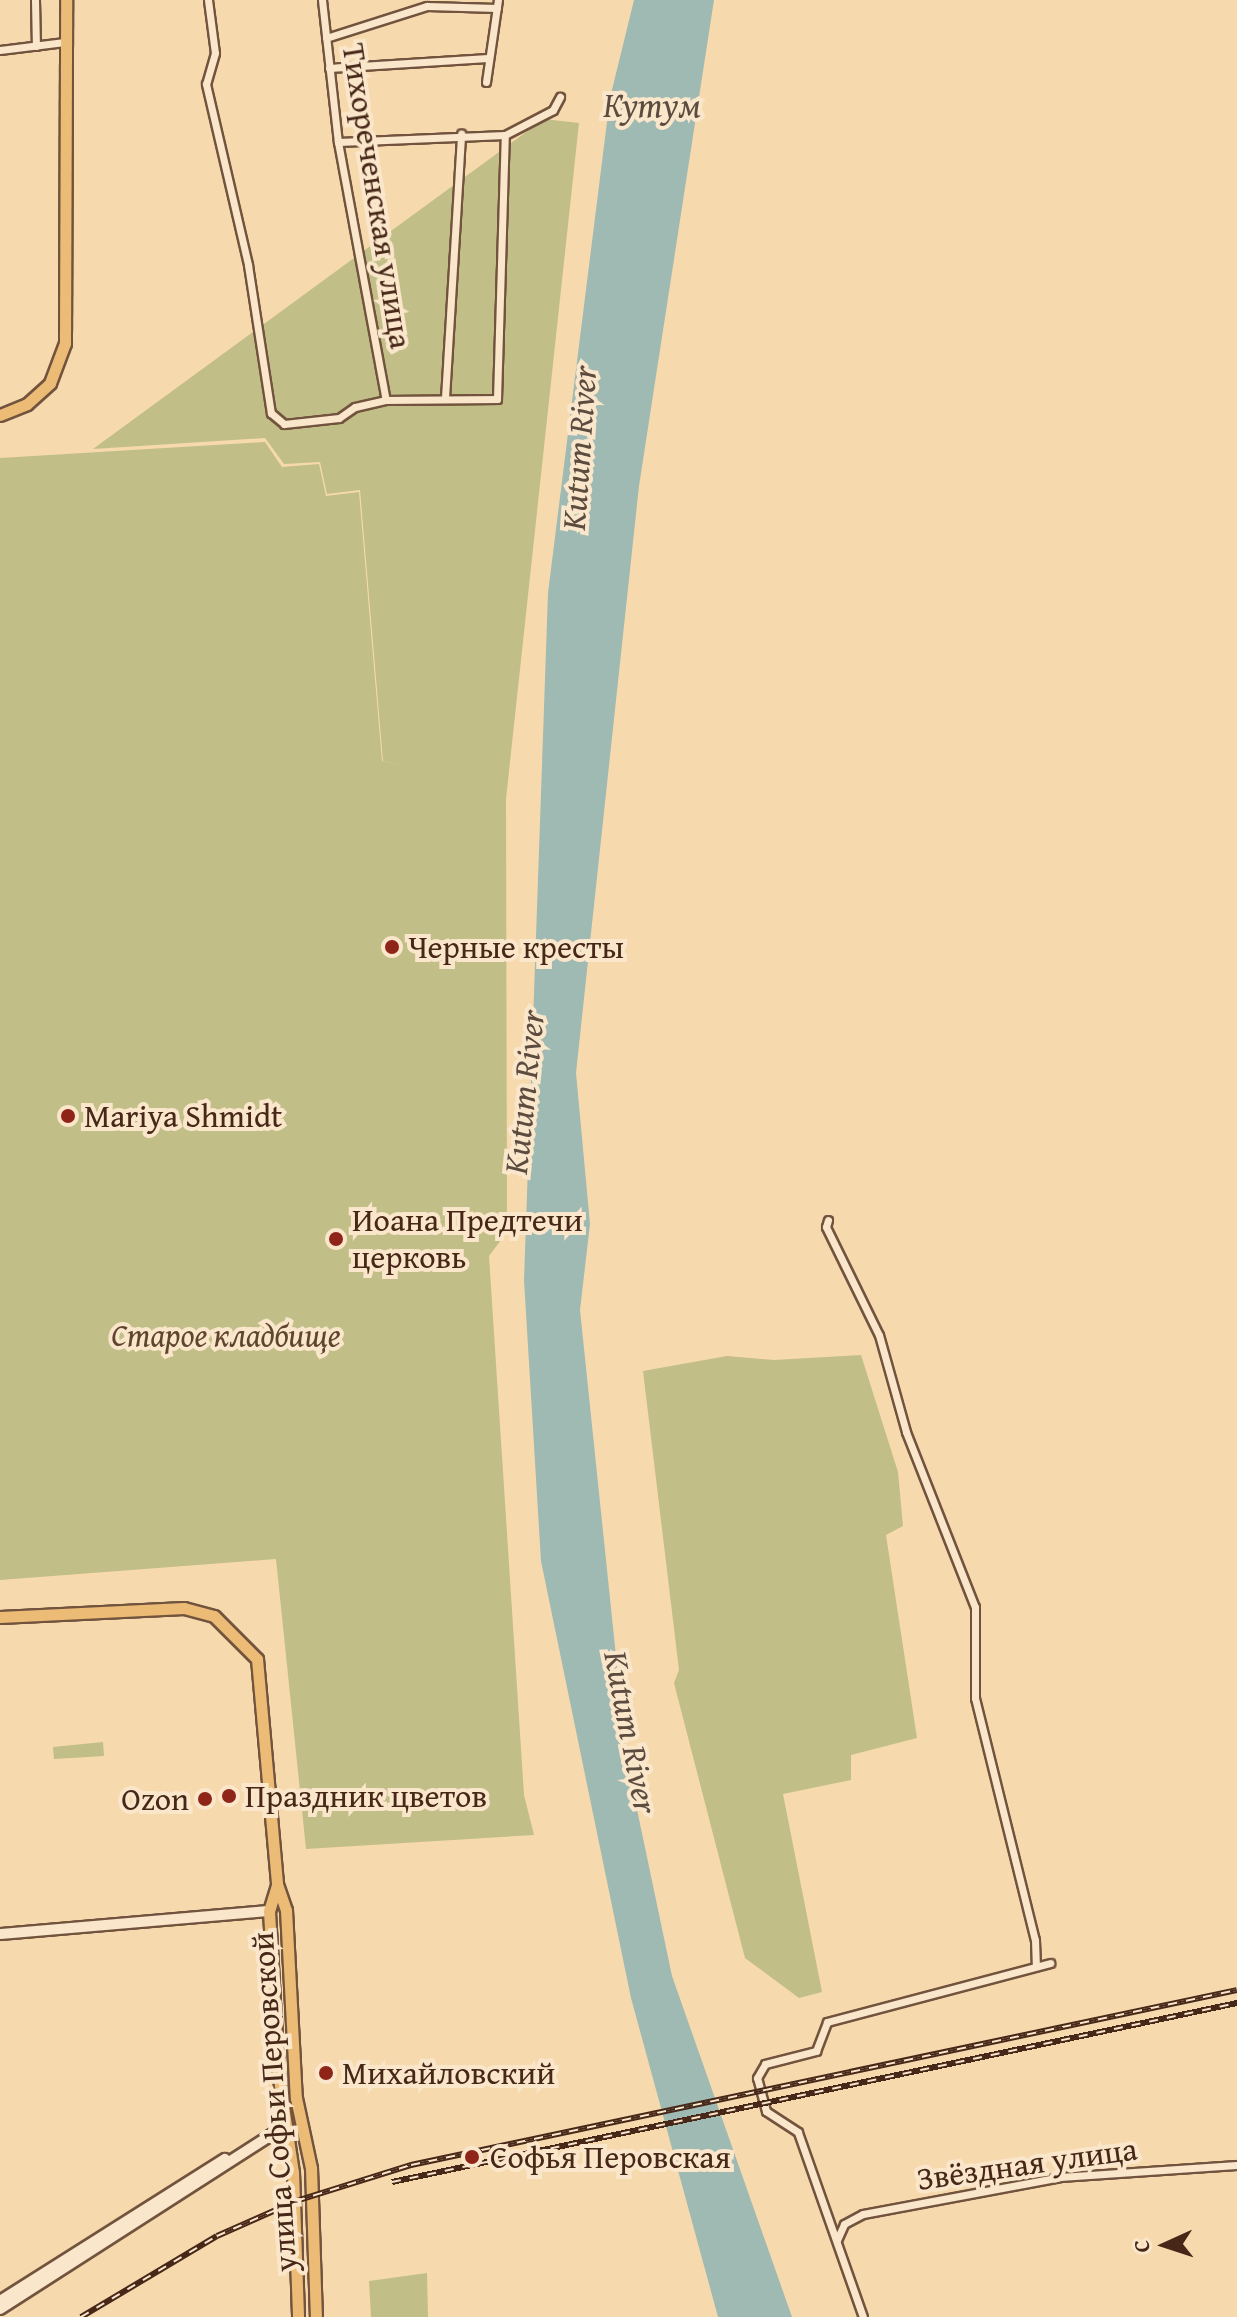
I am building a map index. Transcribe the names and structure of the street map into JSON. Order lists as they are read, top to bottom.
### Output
{
  "streets": {
    "main road": ["улица Софьи Перовской"],
    "street": ["Тихореченская улица", "Звёздная улица"]
  },
  "water": ["Кутум", "Kutum River"],
  "parks": ["Старое кладбище"],
  "places": [
    "Черные кресты",
    "Mariya Shmidt",
    "Иоана Предтечи церковь",
    "Праздник цветов",
    "Ozon",
    "Михайловский",
    "Софья Перовская"
  ],
  "north": "left"
}
